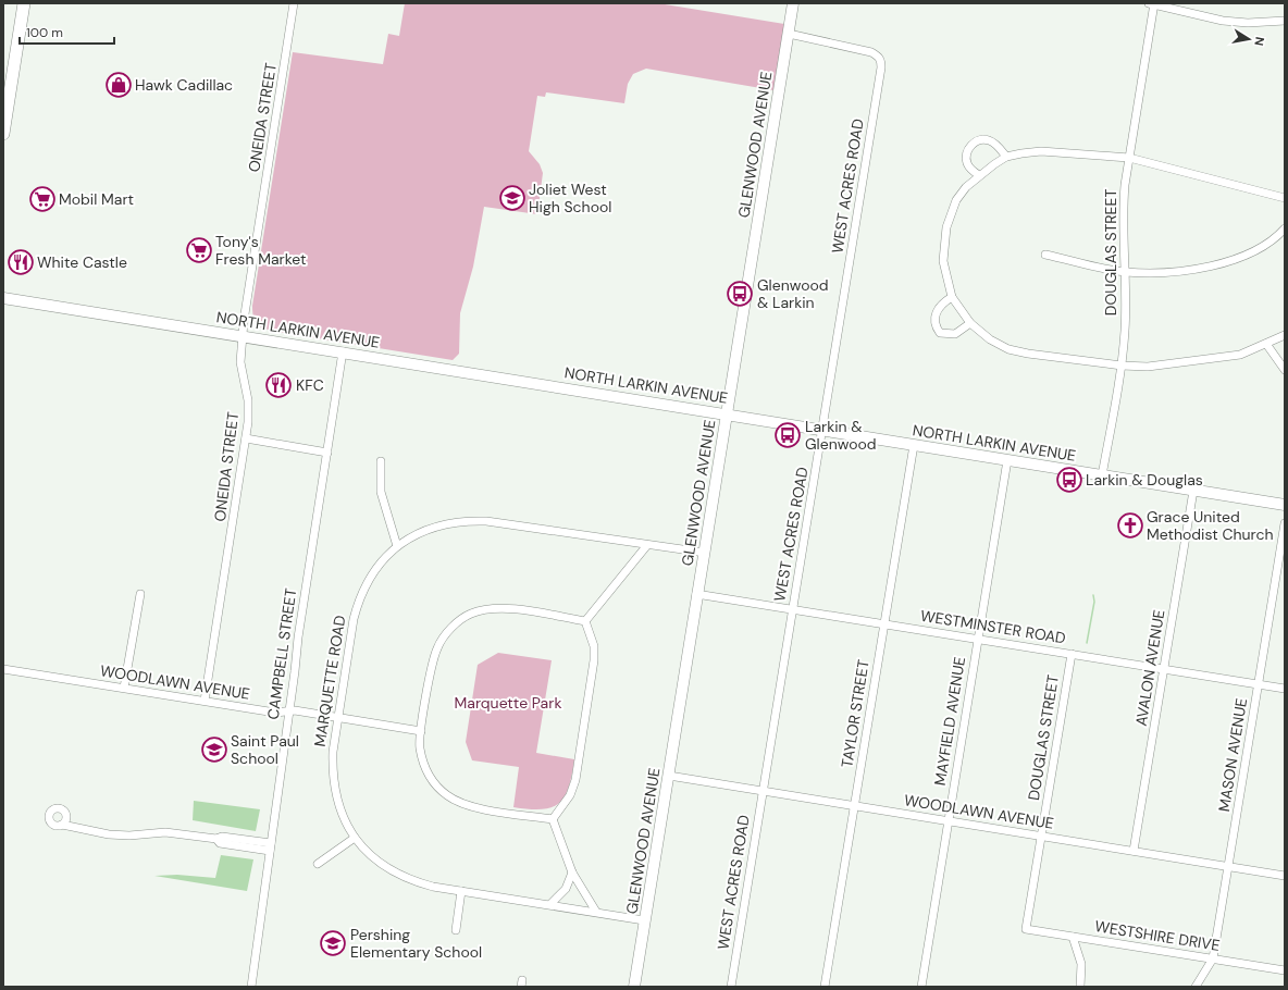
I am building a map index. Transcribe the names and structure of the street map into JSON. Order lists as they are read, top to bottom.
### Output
{
  "streets": {
    "main road": ["GLENWOOD AVENUE", "NORTH LARKIN AVENUE"],
    "street": [
      "ONEIDA STREET",
      "WEST ACRES ROAD",
      "DOUGLAS STREET",
      "WESTMINSTER ROAD",
      "CAMPBELL STREET",
      "AVALON AVENUE",
      "MARQUETTE ROAD",
      "WOODLAWN AVENUE",
      "TAYLOR STREET",
      "MAYFIELD AVENUE",
      "MASON AVENUE",
      "WESTSHIRE DRIVE"
    ]
  },
  "crossings": [
    ["ONEIDA STREET", "NORTH LARKIN AVENUE"],
    ["ONEIDA STREET", "WOODLAWN AVENUE"],
    ["GLENWOOD AVENUE", "WEST ACRES ROAD"],
    ["GLENWOOD AVENUE", "NORTH LARKIN AVENUE"],
    ["GLENWOOD AVENUE", "WESTMINSTER ROAD"],
    ["GLENWOOD AVENUE", "MARQUETTE ROAD"],
    ["GLENWOOD AVENUE", "WOODLAWN AVENUE"],
    ["WEST ACRES ROAD", "NORTH LARKIN AVENUE"],
    ["WEST ACRES ROAD", "WESTMINSTER ROAD"],
    ["WEST ACRES ROAD", "WOODLAWN AVENUE"],
    ["DOUGLAS STREET", "NORTH LARKIN AVENUE"],
    ["DOUGLAS STREET", "WESTMINSTER ROAD"],
    ["DOUGLAS STREET", "WOODLAWN AVENUE"],
    ["DOUGLAS STREET", "WESTSHIRE DRIVE"],
    ["NORTH LARKIN AVENUE", "CAMPBELL STREET"],
    ["NORTH LARKIN AVENUE", "AVALON AVENUE"],
    ["NORTH LARKIN AVENUE", "TAYLOR STREET"],
    ["NORTH LARKIN AVENUE", "MAYFIELD AVENUE"],
    ["WESTMINSTER ROAD", "AVALON AVENUE"],
    ["WESTMINSTER ROAD", "TAYLOR STREET"],
    ["WESTMINSTER ROAD", "MAYFIELD AVENUE"],
    ["WESTMINSTER ROAD", "MASON AVENUE"],
    ["CAMPBELL STREET", "WOODLAWN AVENUE"],
    ["AVALON AVENUE", "WOODLAWN AVENUE"],
    ["MARQUETTE ROAD", "WOODLAWN AVENUE"],
    ["WOODLAWN AVENUE", "TAYLOR STREET"],
    ["WOODLAWN AVENUE", "MAYFIELD AVENUE"],
    ["WOODLAWN AVENUE", "MASON AVENUE"],
    ["MASON AVENUE", "WESTSHIRE DRIVE"]
  ],
  "parks": ["Marquette Park"],
  "places": {
    "shop": ["Hawk Cadillac"],
    "school or university": ["Joliet West High School", "Saint Paul School", "Pershing Elementary School"],
    "supermarket": ["Mobil Mart", "Tony's Fresh Market"],
    "restaurant": ["White Castle", "KFC"],
    "bus stop": ["Glenwood & Larkin", "Larkin & Glenwood", "Larkin & Douglas"],
    "church": ["Grace United Methodist Church"]
  },
  "scale_bar": "100 m",
  "north": "right"
}
